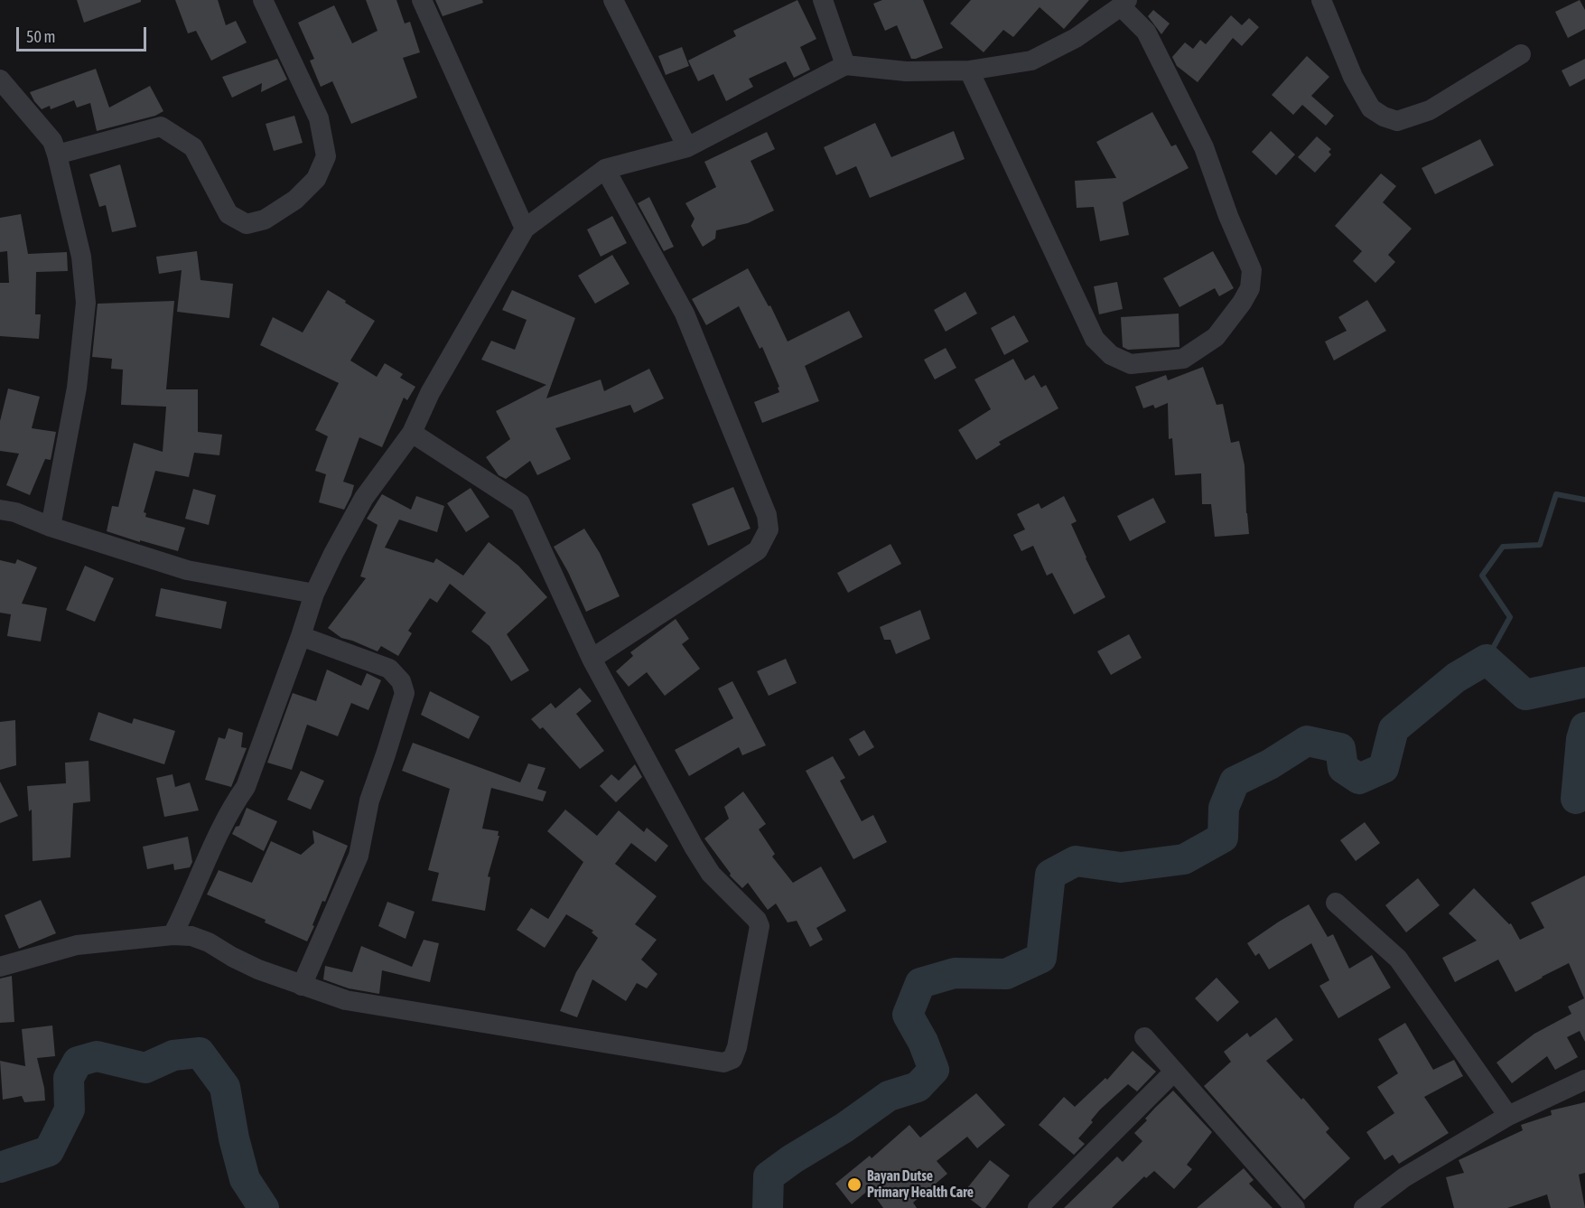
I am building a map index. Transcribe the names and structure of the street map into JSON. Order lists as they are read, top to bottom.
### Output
{
  "places": ["Bayan Dutse Primary Health Care"],
  "scale_bar": "50 m"
}
